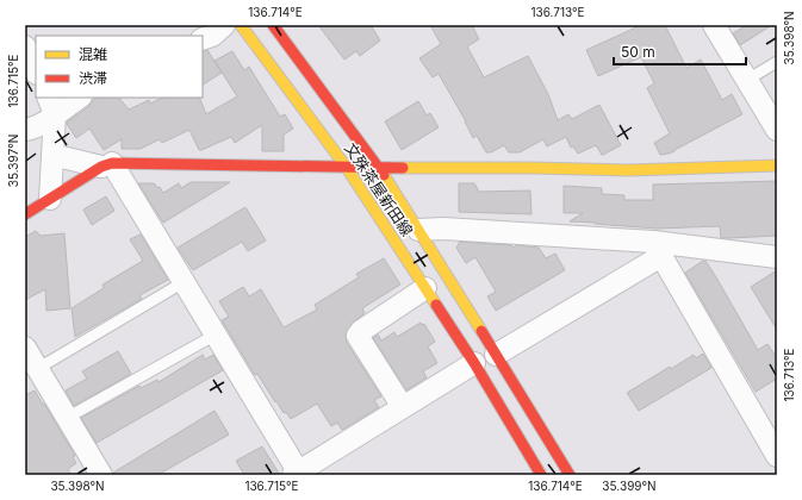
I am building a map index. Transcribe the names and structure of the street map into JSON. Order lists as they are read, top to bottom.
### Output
{
  "streets": {
    "main road": ["文殊茶屋新田線"]
  },
  "legend": ["混雑", "渋滞"],
  "scale_bar": "50 m",
  "coordinates": [
    "136.714°E",
    "136.713°E",
    "35.398°N",
    "136.715°E",
    "35.397°N",
    "35.399°N"
  ]
}
